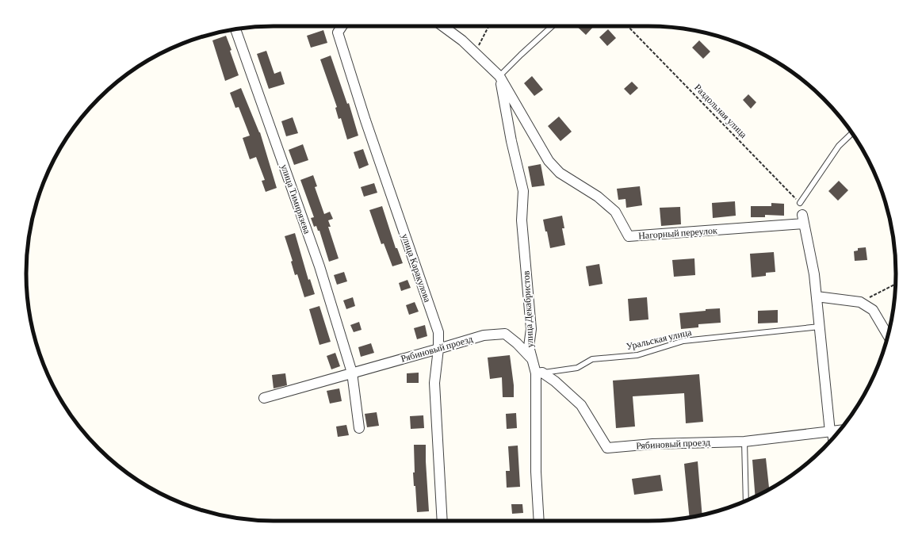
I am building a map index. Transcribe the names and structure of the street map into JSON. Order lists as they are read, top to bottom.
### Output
{
  "streets": {
    "street": [
      "улица Тимирязева",
      "Нагорный переулок",
      "улица Каракулова",
      "улица Декабристов",
      "Рябиновый проезд"
    ],
    "lane": ["Уральская улица"],
    "path": ["Раздольная улица"]
  },
  "crossings": [
    ["улица Тимирязева", "Рябиновый проезд"],
    ["Нагорный переулок", "улица Декабристов"],
    ["улица Каракулова", "Рябиновый проезд"],
    ["улица Декабристов", "Уральская улица"],
    ["улица Декабристов", "Рябиновый проезд"],
    ["Уральская улица", "Рябиновый проезд"]
  ]
}
